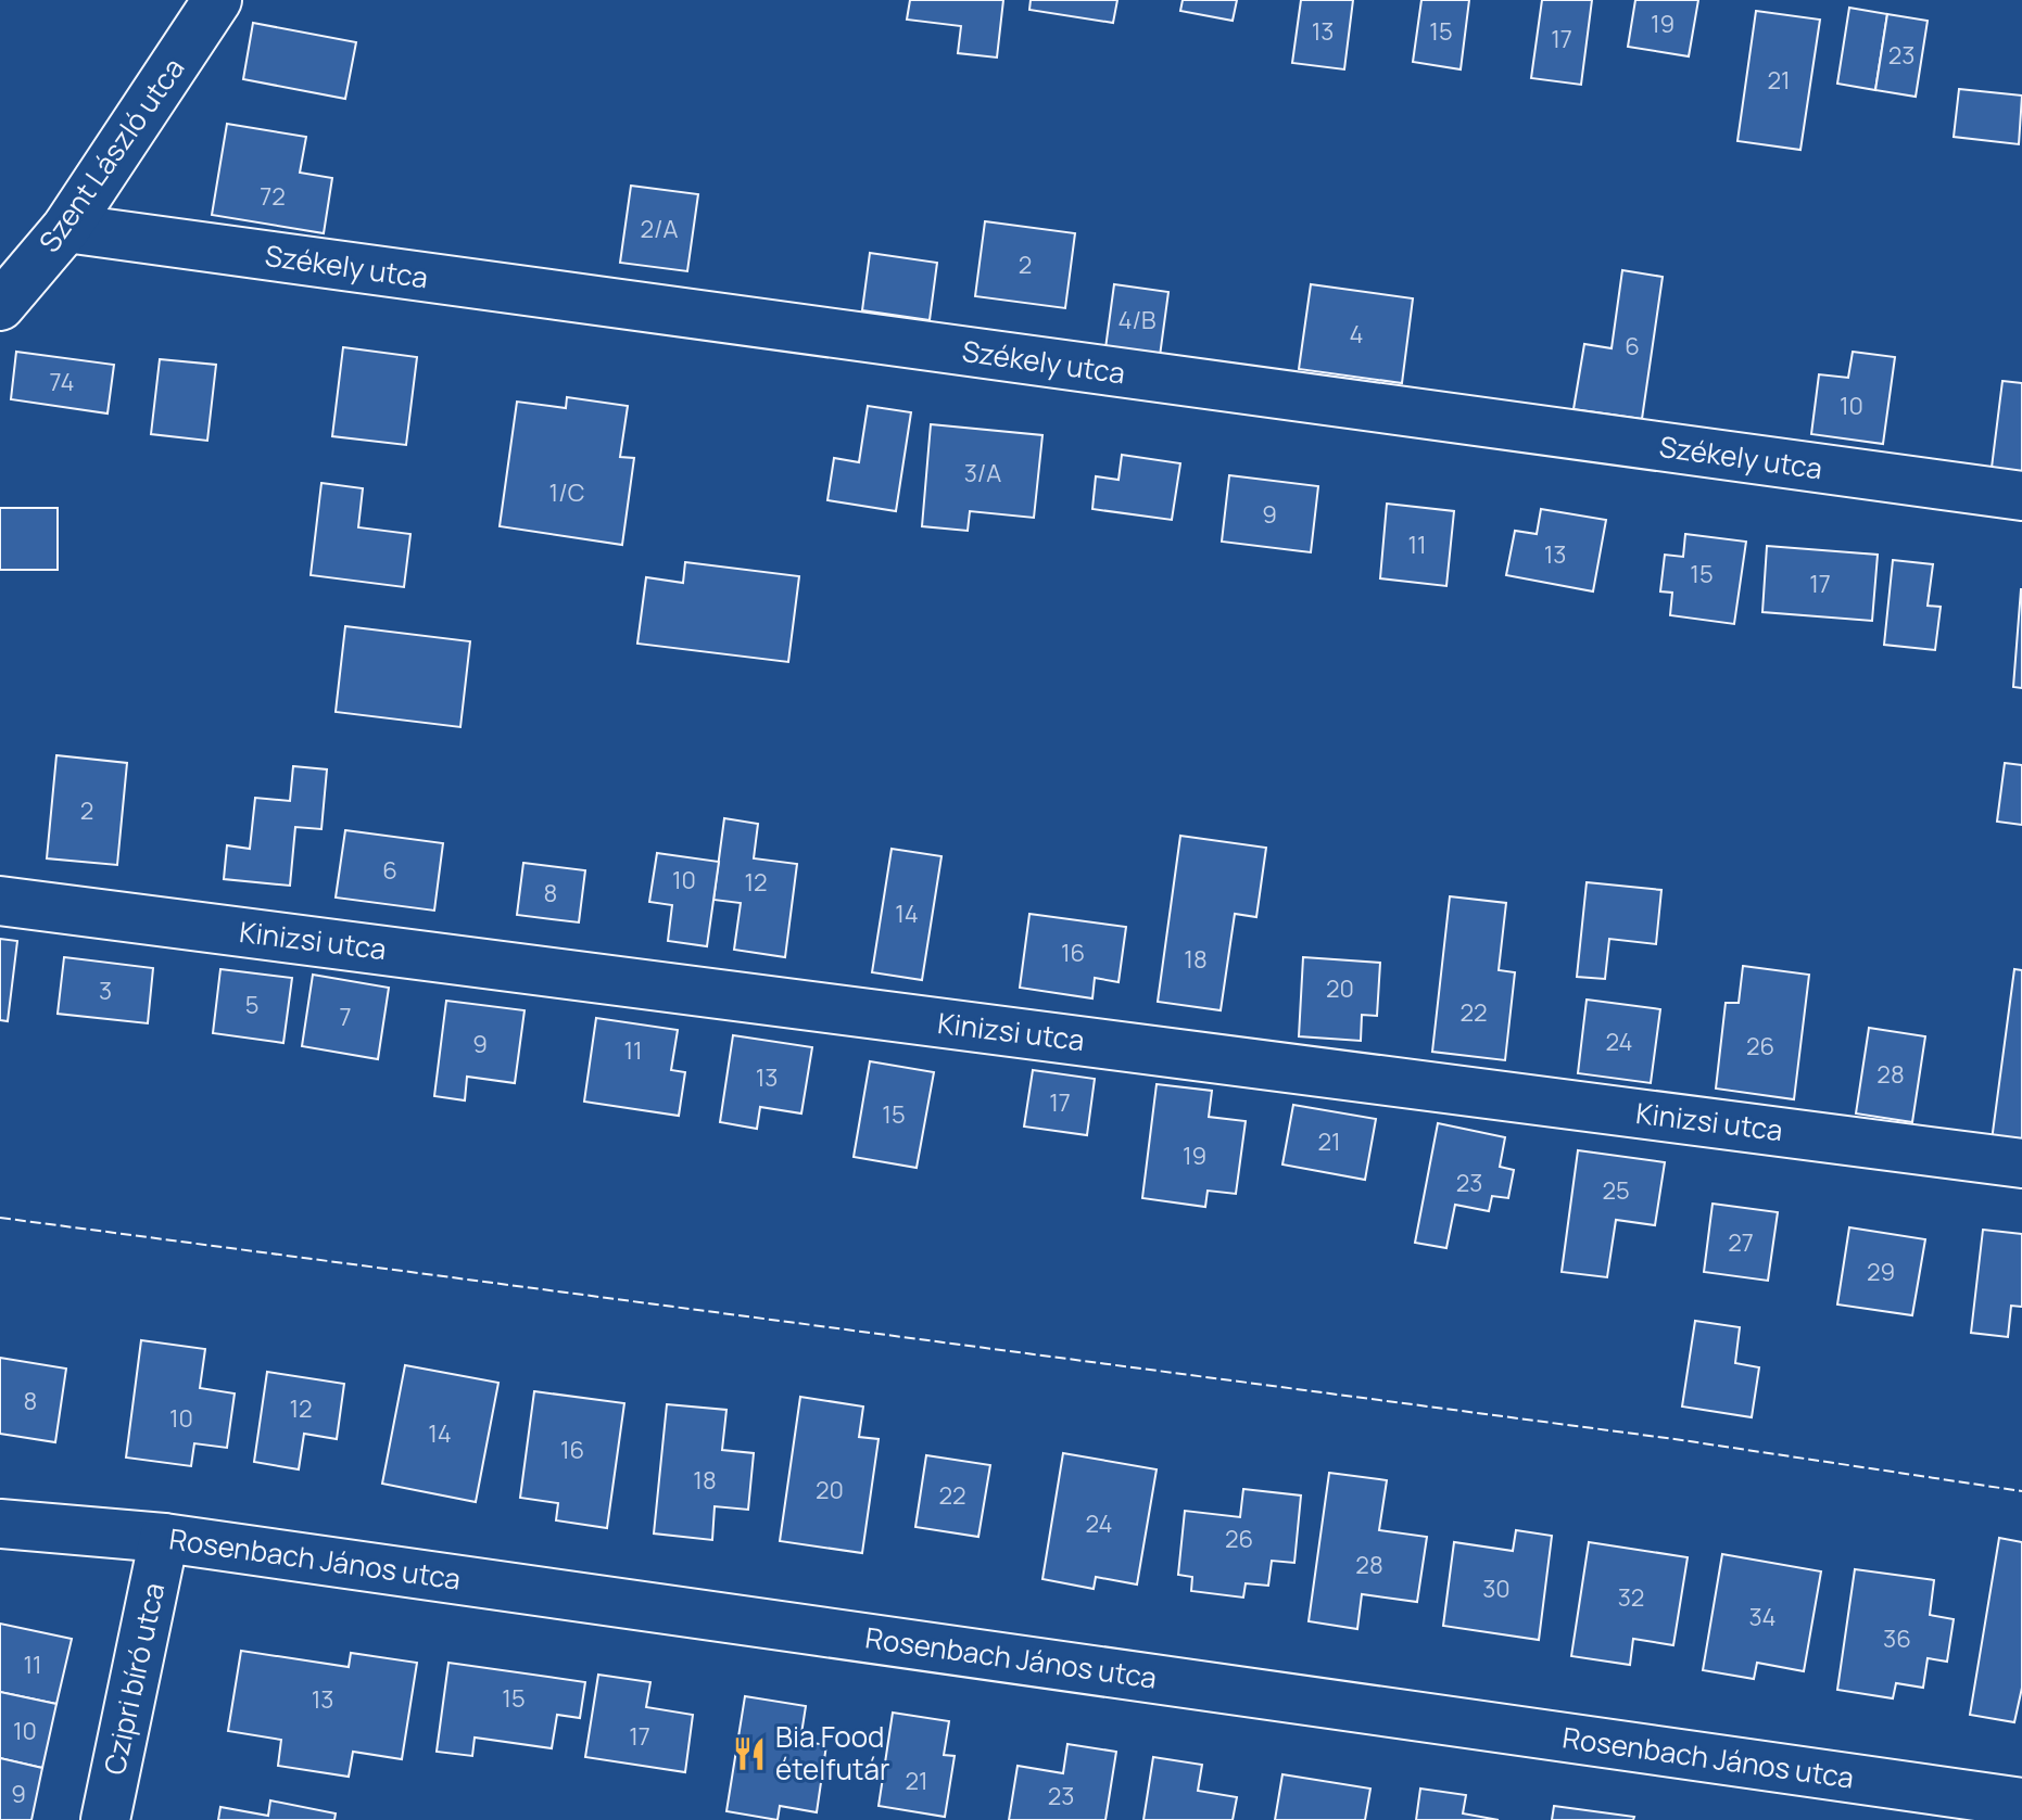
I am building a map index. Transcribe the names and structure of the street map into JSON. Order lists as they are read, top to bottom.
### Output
{
  "streets": {
    "street": [
      "Szent László utca",
      "Székely utca",
      "Kinizsi utca",
      "Rosenbach János utca",
      "Czipri bíró utca"
    ]
  },
  "crossings": [
    ["Szent László utca", "Székely utca"],
    ["Rosenbach János utca", "Czipri bíró utca"]
  ],
  "places": {
    "restaurant": ["Bia Food ételfutár"]
  },
  "house_numbers": [
    "19",
    "13",
    "15",
    "17",
    "23",
    "21",
    "72",
    "2/A",
    "2",
    "4/B",
    "4",
    "6",
    "74",
    "10",
    "3/A",
    "1/C",
    "9",
    "11",
    "13",
    "15",
    "17",
    "2",
    "6",
    "10",
    "12",
    "8",
    "14",
    "16",
    "18",
    "20",
    "3",
    "5",
    "22",
    "7",
    "24",
    "9",
    "26",
    "11",
    "28",
    "13",
    "17",
    "15",
    "21",
    "19",
    "23",
    "25",
    "27",
    "29",
    "8",
    "12",
    "10",
    "14",
    "16",
    "18",
    "20",
    "22",
    "24",
    "26",
    "28",
    "30",
    "32",
    "34",
    "36",
    "11",
    "15",
    "13",
    "10",
    "17",
    "21",
    "9",
    "23"
  ]
}
